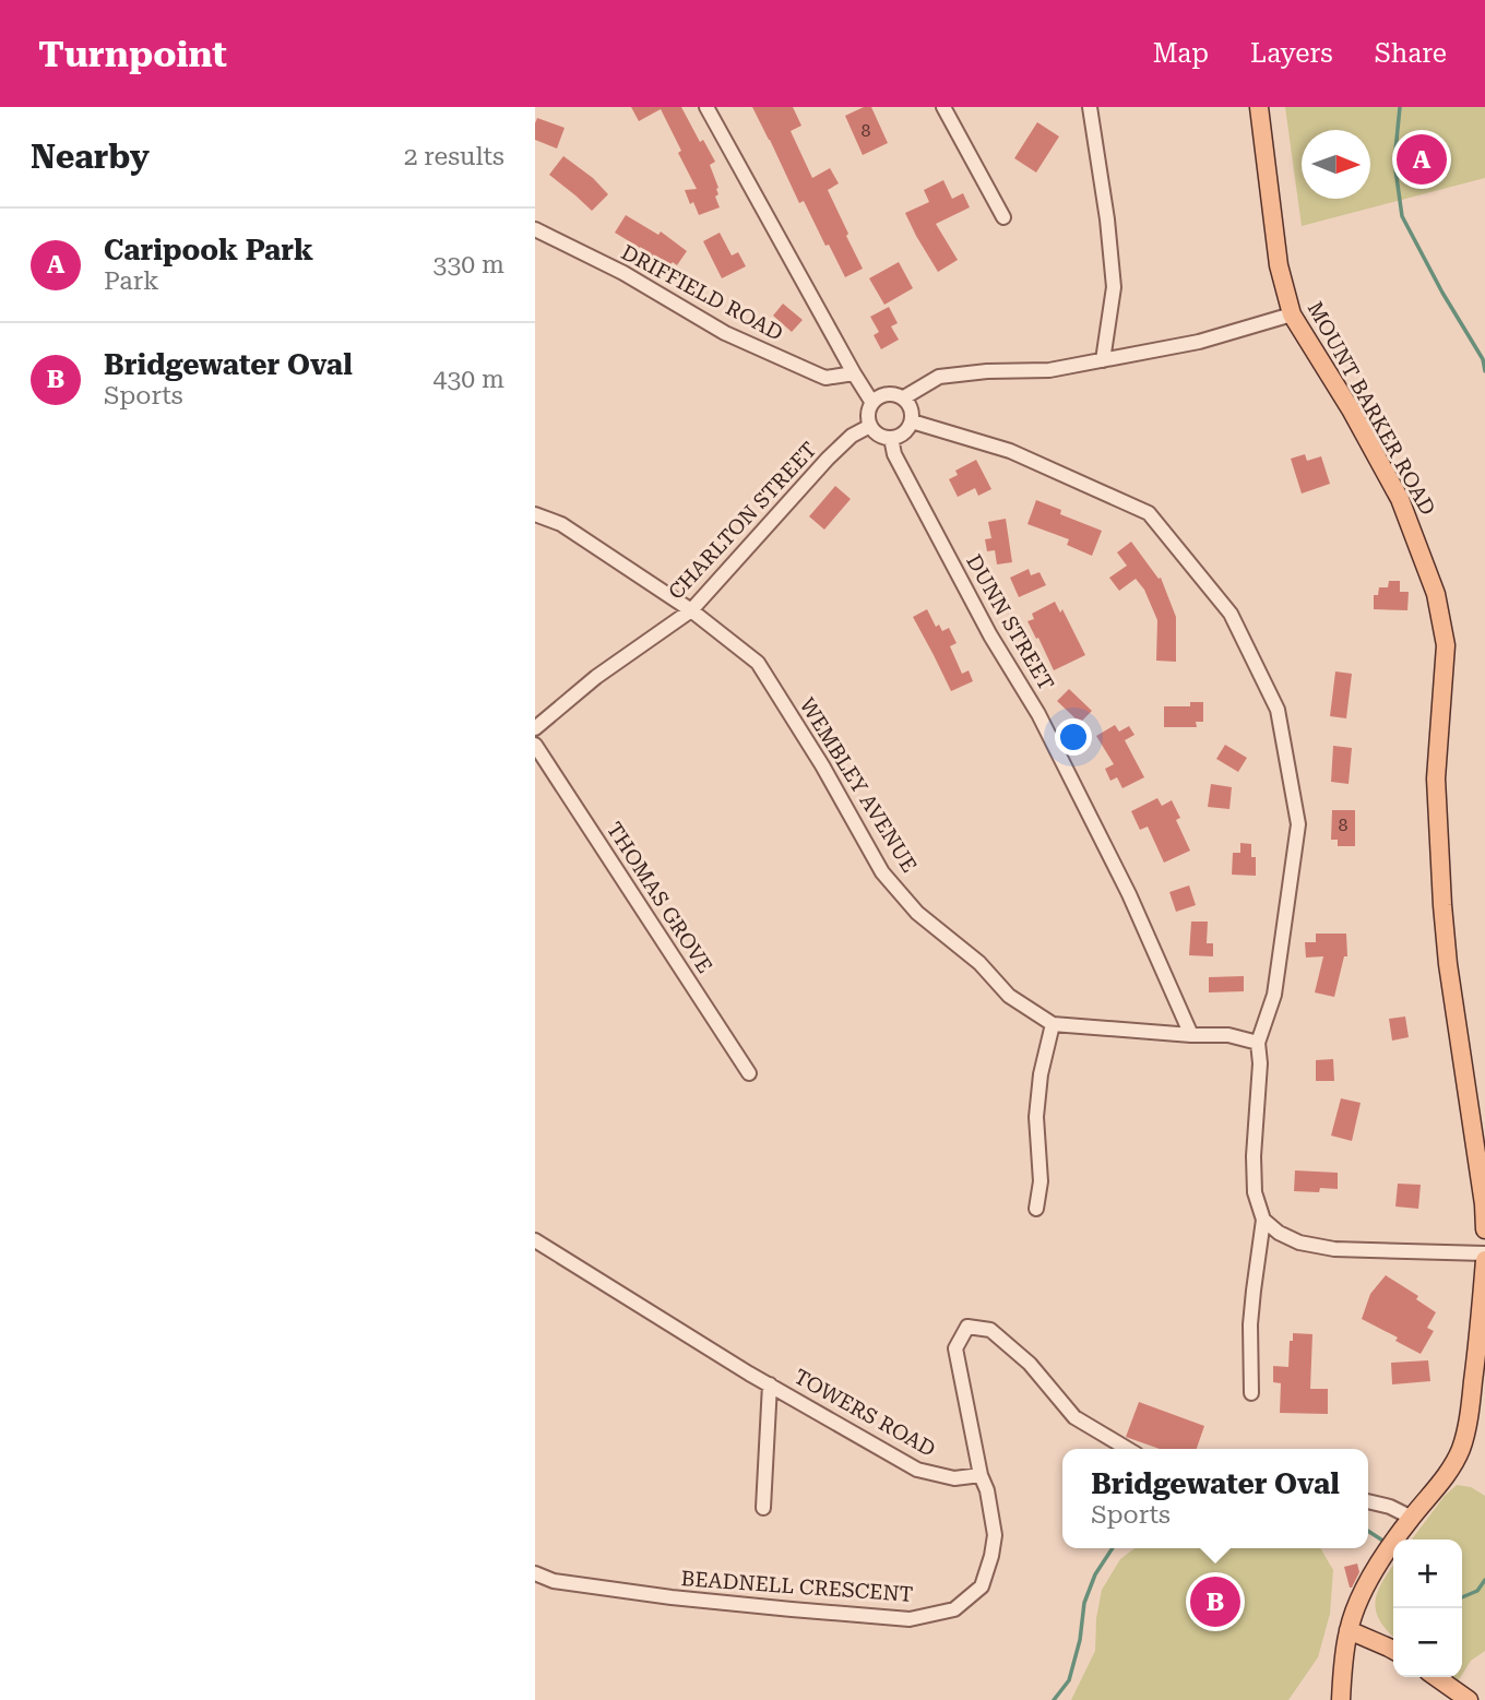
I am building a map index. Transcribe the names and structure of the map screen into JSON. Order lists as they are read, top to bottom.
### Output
{
  "streets": {
    "main road": ["MOUNT BARKER ROAD"],
    "street": [
      "DRIFFIELD ROAD",
      "CHARLTON STREET",
      "DUNN STREET",
      "WEMBLEY AVENUE",
      "THOMAS GROVE",
      "TOWERS ROAD",
      "BEADNELL CRESCENT"
    ]
  },
  "crossings": [
    ["CHARLTON STREET", "DUNN STREET"],
    ["CHARLTON STREET", "WEMBLEY AVENUE"],
    ["DUNN STREET", "WEMBLEY AVENUE"],
    ["TOWERS ROAD", "BEADNELL CRESCENT"]
  ],
  "house_numbers": ["8", "8"],
  "north": "right",
  "page": {
    "header": "Turnpoint",
    "nav": ["Map", "Layers", "Share"],
    "heading": ["Nearby", "2 results"],
    "pins": ["A", "B"],
    "list": [
      {
        "mark": "A",
        "name": "Caripook Park",
        "note": "Park",
        "value": "330 m"
      },
      {
        "mark": "B",
        "name": "Bridgewater Oval",
        "note": "Sports",
        "value": "430 m"
      }
    ],
    "popup": ["Bridgewater Oval", "Sports"],
    "map_buttons": ["+", "−"]
  }
}
